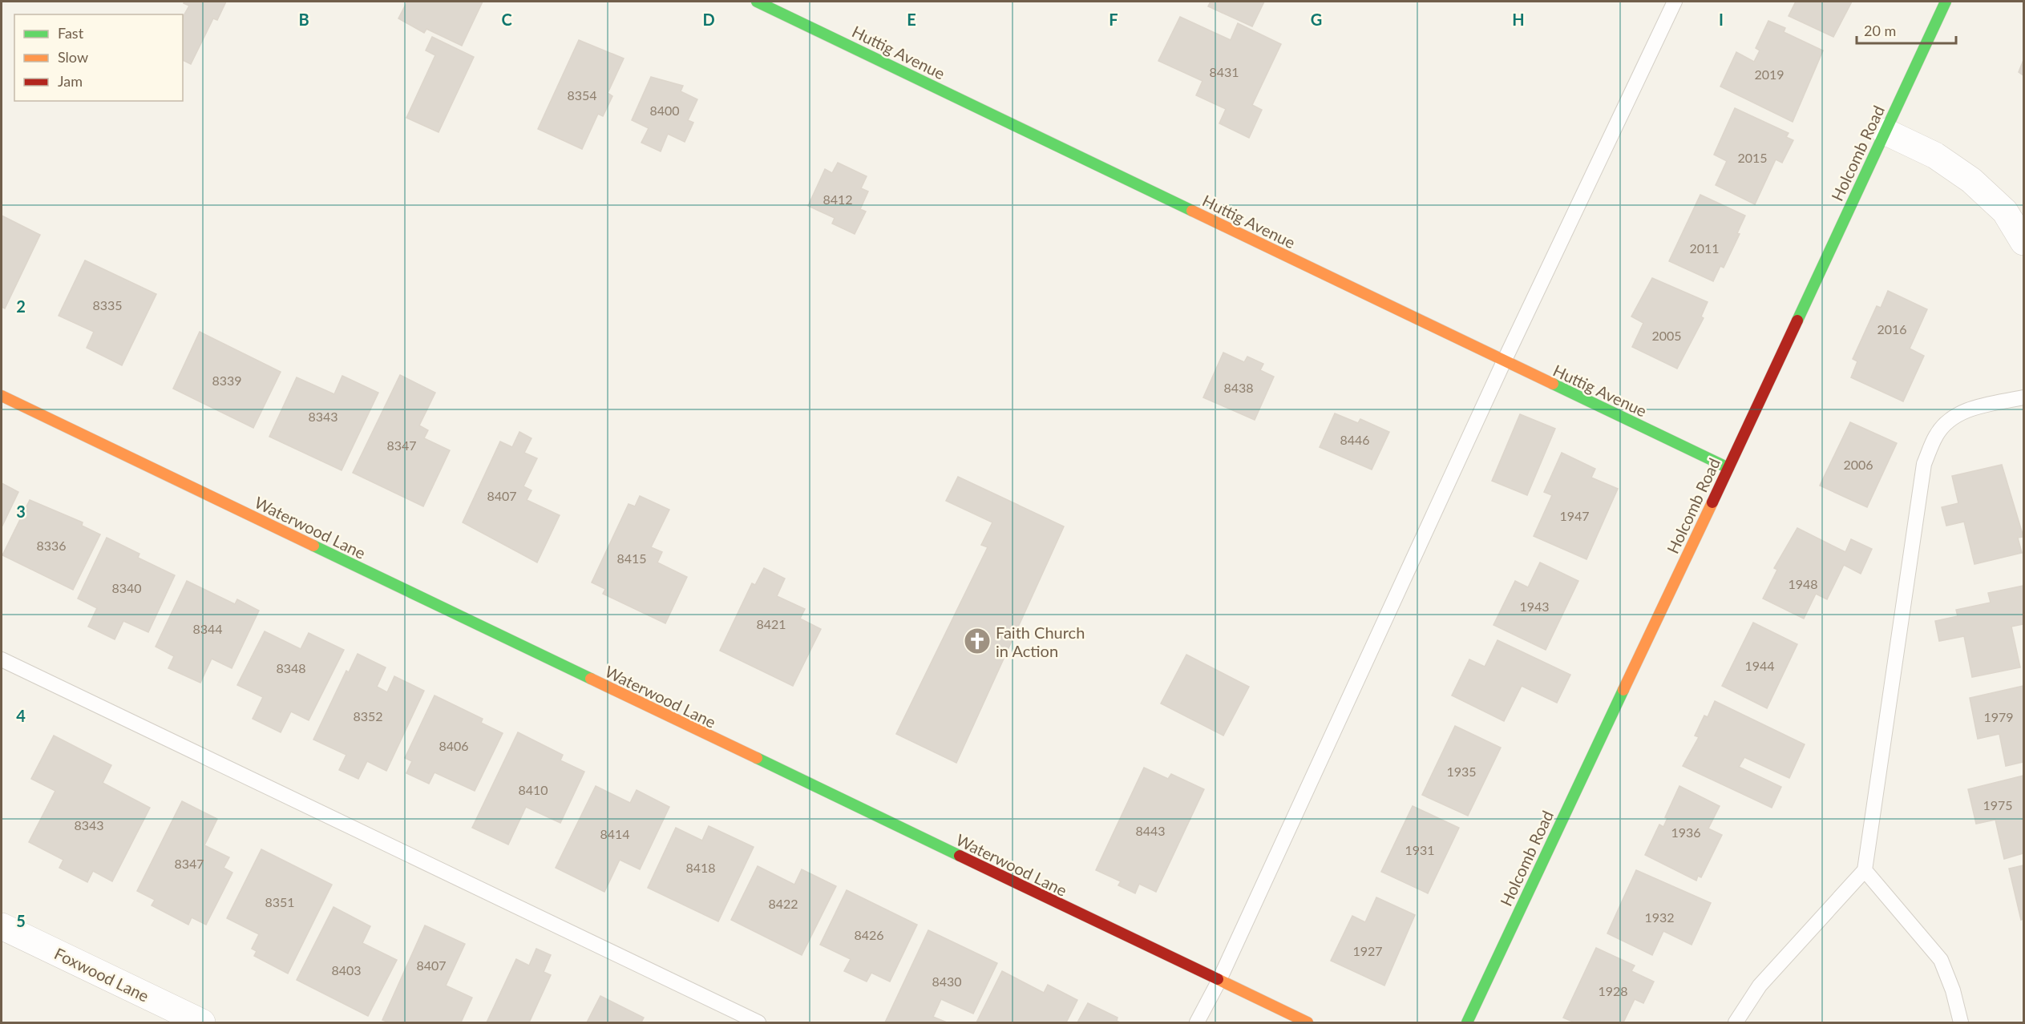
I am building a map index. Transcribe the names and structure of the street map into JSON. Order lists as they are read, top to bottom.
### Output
{
  "streets": {
    "street": [
      "Huttig Avenue",
      "Holcomb Road",
      "Waterwood Lane",
      "Foxwood Lane"
    ]
  },
  "crossings": [
    ["Huttig Avenue", "Holcomb Road"]
  ],
  "places": {
    "church": ["Faith Church in Action"]
  },
  "house_numbers": [
    "8431",
    "2019",
    "8354",
    "8400",
    "2015",
    "8412",
    "2011",
    "8335",
    "2016",
    "2005",
    "8339",
    "8438",
    "8343",
    "8446",
    "8347",
    "2006",
    "8407",
    "1947",
    "8336",
    "8415",
    "1948",
    "8340",
    "1943",
    "8421",
    "8344",
    "1944",
    "8348",
    "8352",
    "1979",
    "8406",
    "1935",
    "8410",
    "1975",
    "8343",
    "8443",
    "1936",
    "8414",
    "1931",
    "8347",
    "8418",
    "8351",
    "8422",
    "1932",
    "8426",
    "1927",
    "8407",
    "8403",
    "8430",
    "1928"
  ],
  "legend": ["Fast", "Slow", "Jam"],
  "scale_bar": "20 m",
  "grid": {
    "columns": [
      "B",
      "C",
      "D",
      "E",
      "F",
      "G",
      "H",
      "I"
    ],
    "rows": [
      "2",
      "3",
      "4",
      "5"
    ]
  }
}
